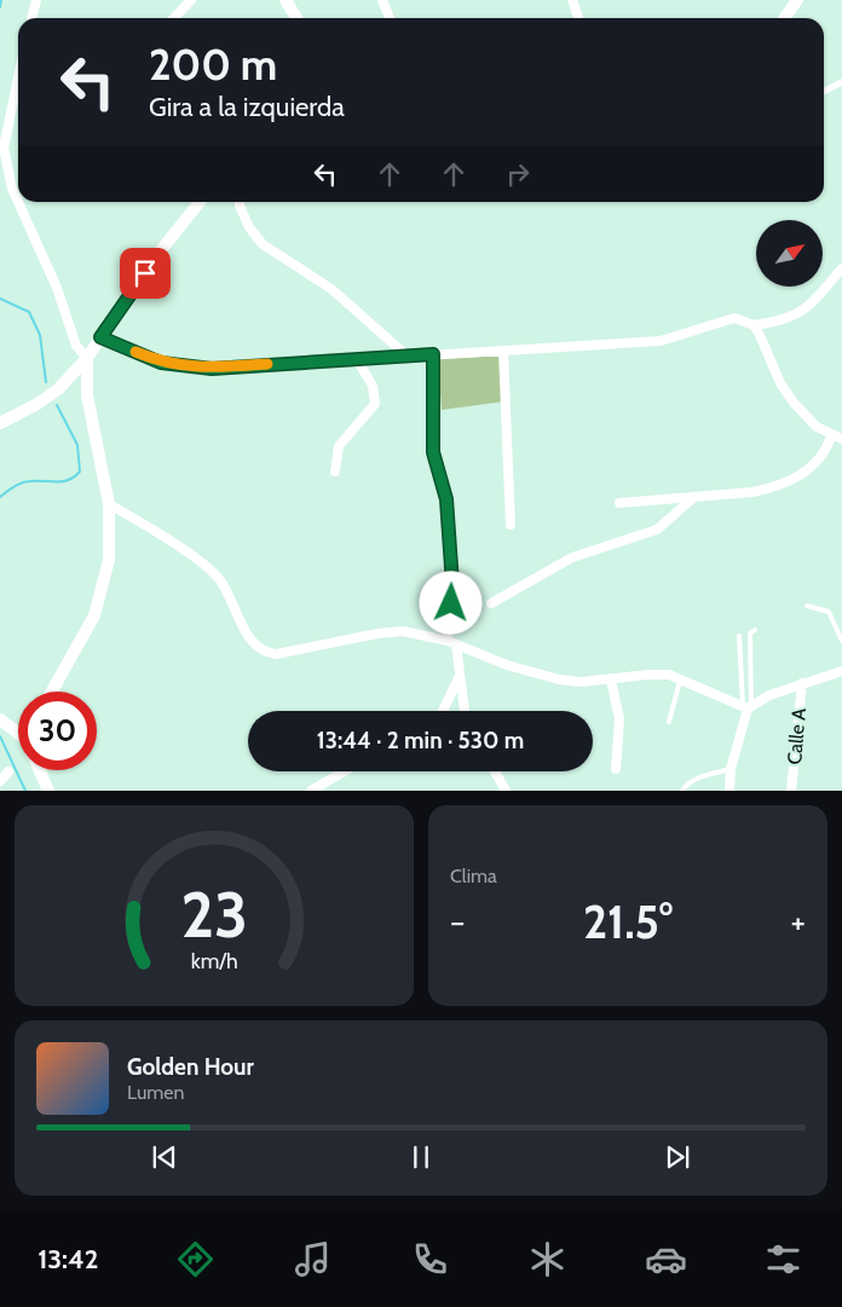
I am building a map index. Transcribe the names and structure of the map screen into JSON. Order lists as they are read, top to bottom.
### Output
{
  "streets": {
    "street": ["Calle A"]
  },
  "north": "top right",
  "page": {
    "turn": ["200 m", "Gira a la izquierda"],
    "limit": "30",
    "trip": "13:44 · 2 min · 530 m",
    "tile": "Clima",
    "heat": ["−", "21.5°", "+"],
    "song": ["Golden Hour", "Lumen"],
    "tabs": "13:42",
    "gauge": ["23", "km/h"]
  }
}
